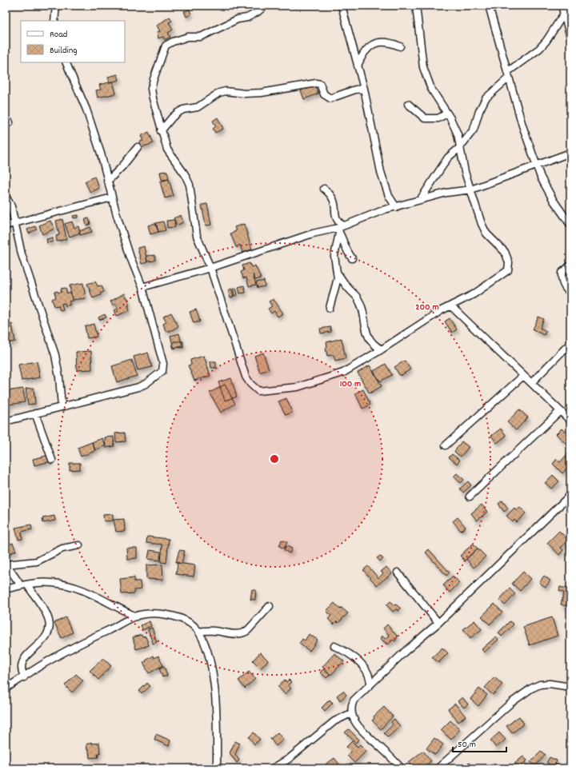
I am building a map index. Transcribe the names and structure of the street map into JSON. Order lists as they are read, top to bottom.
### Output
{
  "legend": ["Road", "Building"],
  "scale_bar": "50 m",
  "rings": ["200 m", "100 m"]
}
